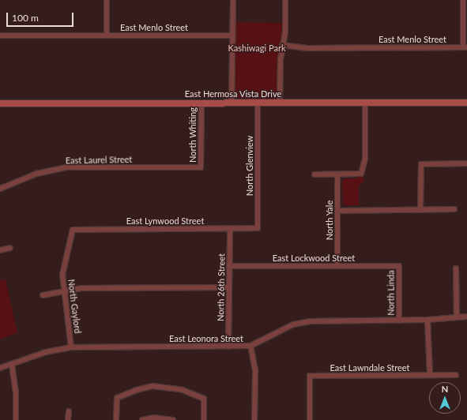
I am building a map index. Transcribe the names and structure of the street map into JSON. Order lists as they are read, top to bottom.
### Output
{
  "streets": {
    "street": [
      "East Menlo Street",
      "East Hermosa Vista Drive",
      "North Whiting",
      "East Laurel Street",
      "North Glenview",
      "North Yale",
      "East Lynwood Street",
      "East Lockwood Street",
      "North 26th Street",
      "North Linda",
      "North Gaylord",
      "East Leonora Street",
      "East Lawndale Street"
    ]
  },
  "crossings": [
    ["East Hermosa Vista Drive", "North Whiting"],
    ["East Hermosa Vista Drive", "North Glenview"],
    ["North Whiting", "East Laurel Street"],
    ["North Glenview", "East Lynwood Street"],
    ["North Yale", "East Lockwood Street"],
    ["East Lynwood Street", "North 26th Street"],
    ["East Lynwood Street", "North Gaylord"],
    ["East Lockwood Street", "North 26th Street"],
    ["East Lockwood Street", "North Linda"],
    ["North 26th Street", "East Leonora Street"],
    ["North Linda", "East Leonora Street"],
    ["North Gaylord", "East Leonora Street"]
  ],
  "parks": ["Kashiwagi Park"],
  "scale_bar": "100 m",
  "north": "top"
}
